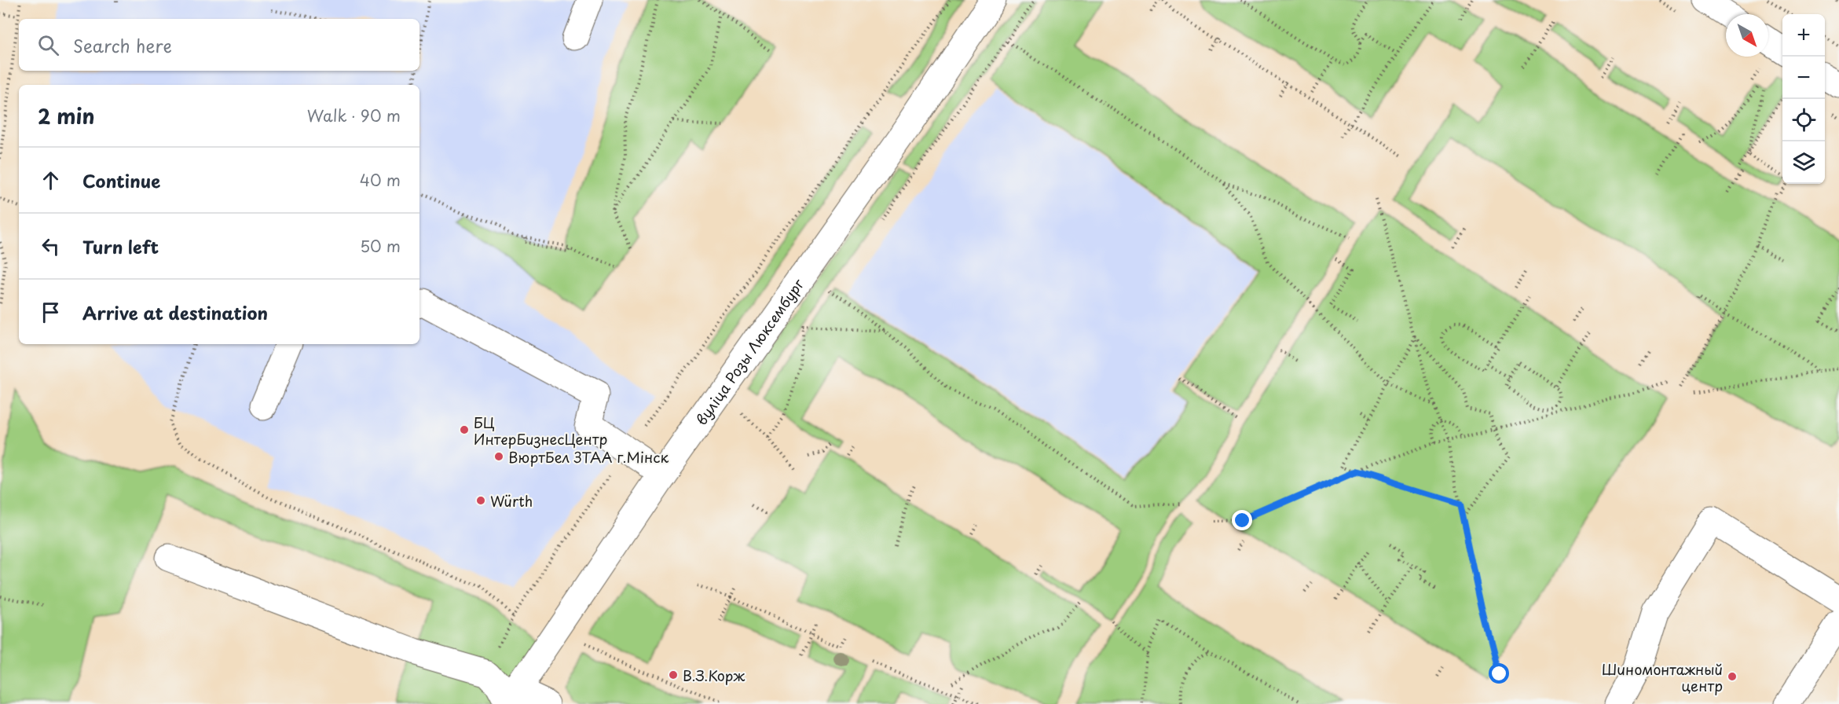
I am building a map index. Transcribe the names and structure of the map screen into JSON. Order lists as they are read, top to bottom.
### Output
{
  "streets": {
    "street": ["вуліца Розы Люксембург"]
  },
  "places": [
    "БЦ ИнтерБизнесЦентр",
    "ВюртБел ЗТАА г.Мінск",
    "Würth",
    "В.З.Корж",
    "Шиномонтажный центр"
  ],
  "north": "bottom right",
  "page": {
    "map_buttons": ["+", "−"],
    "search": "Search here",
    "heading": ["2 min", "Walk · 90 m"],
    "list": [
      ["Continue", "40 m"],
      ["Turn left", "50 m"],
      "Arrive at destination"
    ]
  }
}
